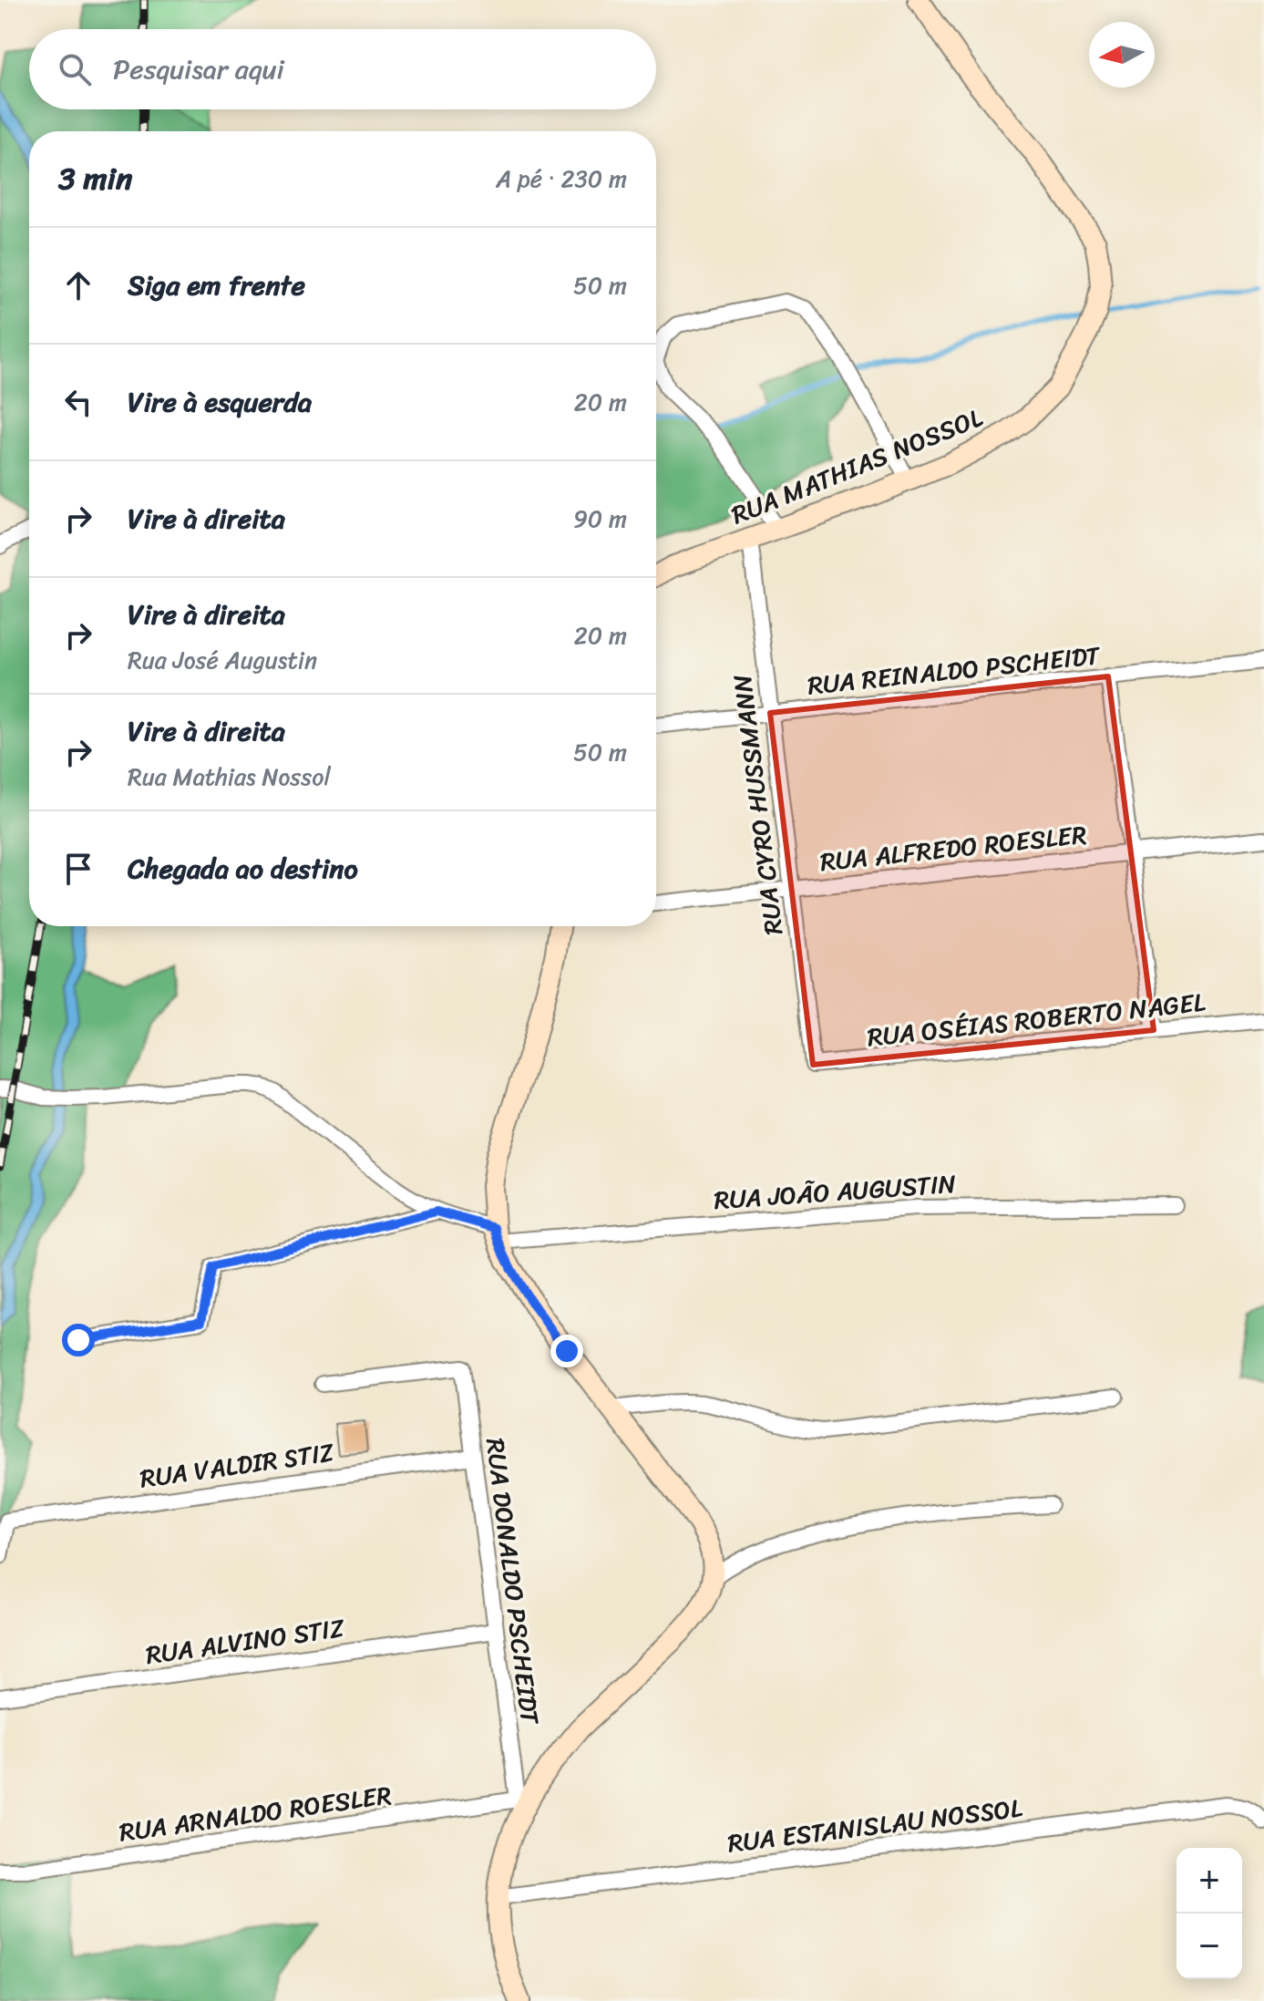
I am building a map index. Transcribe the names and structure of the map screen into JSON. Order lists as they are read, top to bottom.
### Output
{
  "streets": {
    "street": [
      "RUA MATHIAS NOSSOL",
      "RUA REINALDO PSCHEIDT",
      "RUA CYRO HUSSMANN",
      "RUA ALFREDO ROESLER",
      "RUA OSÉIAS ROBERTO NAGEL",
      "RUA JOÃO AUGUSTIN",
      "RUA VALDIR STIZ",
      "RUA DONALDO PSCHEIDT",
      "RUA ALVINO STIZ",
      "RUA ARNALDO ROESLER",
      "RUA ESTANISLAU NOSSOL"
    ]
  },
  "crossings": [
    ["RUA MATHIAS NOSSOL", "RUA CYRO HUSSMANN"],
    ["RUA REINALDO PSCHEIDT", "RUA CYRO HUSSMANN"],
    ["RUA CYRO HUSSMANN", "RUA ALFREDO ROESLER"],
    ["RUA CYRO HUSSMANN", "RUA OSÉIAS ROBERTO NAGEL"],
    ["RUA VALDIR STIZ", "RUA DONALDO PSCHEIDT"],
    ["RUA DONALDO PSCHEIDT", "RUA ALVINO STIZ"],
    ["RUA DONALDO PSCHEIDT", "RUA ARNALDO ROESLER"]
  ],
  "north": "left",
  "page": {
    "search": "Pesquisar aqui",
    "heading": ["3 min", "A pé · 230 m"],
    "list": [
      ["Siga em frente", "50 m"],
      ["Vire à esquerda", "20 m"],
      ["Vire à direita", "90 m"],
      ["Vire à direita", "Rua José Augustin", "20 m"],
      ["Vire à direita", "Rua Mathias Nossol", "50 m"],
      "Chegada ao destino"
    ],
    "map_buttons": ["+", "−"]
  }
}
